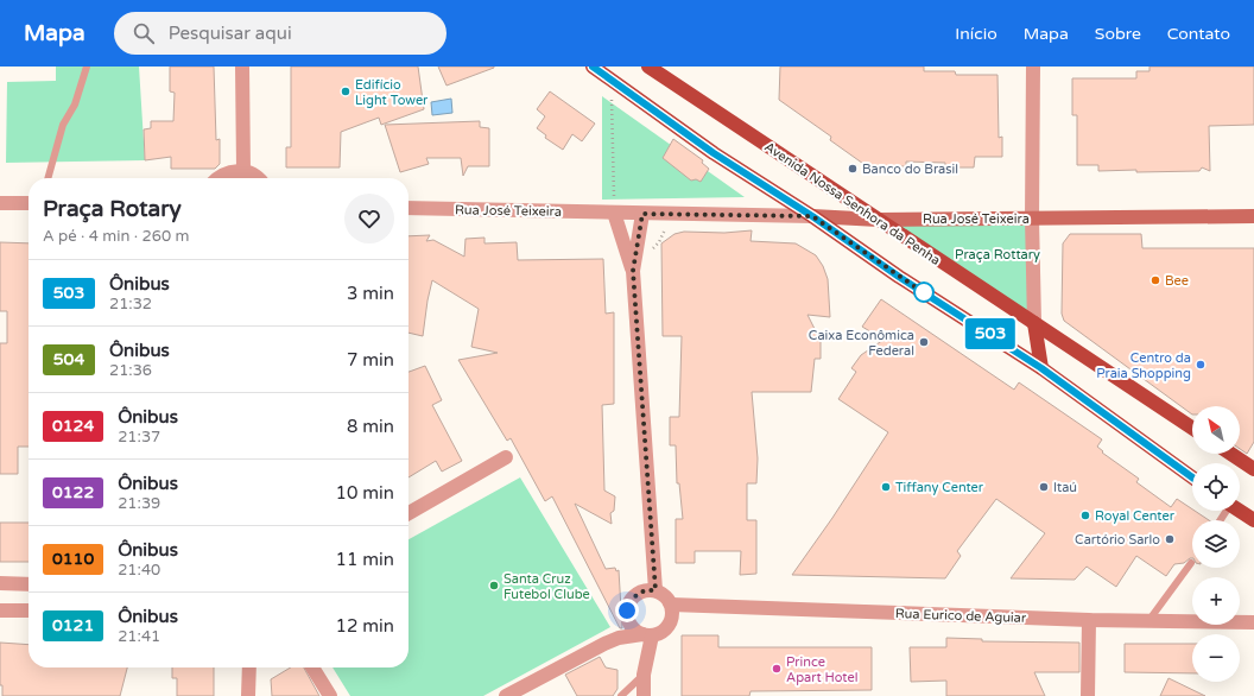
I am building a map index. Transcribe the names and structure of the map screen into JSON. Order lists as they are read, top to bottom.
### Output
{
  "streets": {
    "main road": ["Avenida Nossa Senhora da Penha"],
    "street": ["Rua José Teixeira", "Rua Eurico de Aguiar"]
  },
  "crossings": [
    ["Avenida Nossa Senhora da Penha", "Rua José Teixeira"]
  ],
  "parks": ["Praça Rottary"],
  "places": [
    "Edifício Light Tower",
    "Banco do Brasil",
    "Bee",
    "Caixa Econômica Federal",
    "Centro da Praia Shopping",
    "Tiffany Center",
    "Itaú",
    "Royal Center",
    "Cartório Sarlo",
    "Santa Cruz Futebol Clube",
    "Prince Apart Hotel"
  ],
  "lines": ["bus line 503"],
  "north": "top left",
  "page": {
    "header": "Mapa",
    "search": "Pesquisar aqui",
    "nav": [
      "Início",
      "Mapa",
      "Sobre",
      "Contato"
    ],
    "on_map": "503",
    "heading": ["Praça Rotary", "A pé · 4 min · 260 m"],
    "list": [
      {
        "mark": "503",
        "name": "Ônibus",
        "note": "21:32",
        "value": "3 min"
      },
      {
        "mark": "504",
        "name": "Ônibus",
        "note": "21:36",
        "value": "7 min"
      },
      {
        "mark": "0124",
        "name": "Ônibus",
        "note": "21:37",
        "value": "8 min"
      },
      {
        "mark": "0122",
        "name": "Ônibus",
        "note": "21:39",
        "value": "10 min"
      },
      {
        "mark": "0110",
        "name": "Ônibus",
        "note": "21:40",
        "value": "11 min"
      },
      {
        "mark": "0121",
        "name": "Ônibus",
        "note": "21:41",
        "value": "12 min"
      }
    ],
    "map_buttons": ["+", "−"]
  }
}
